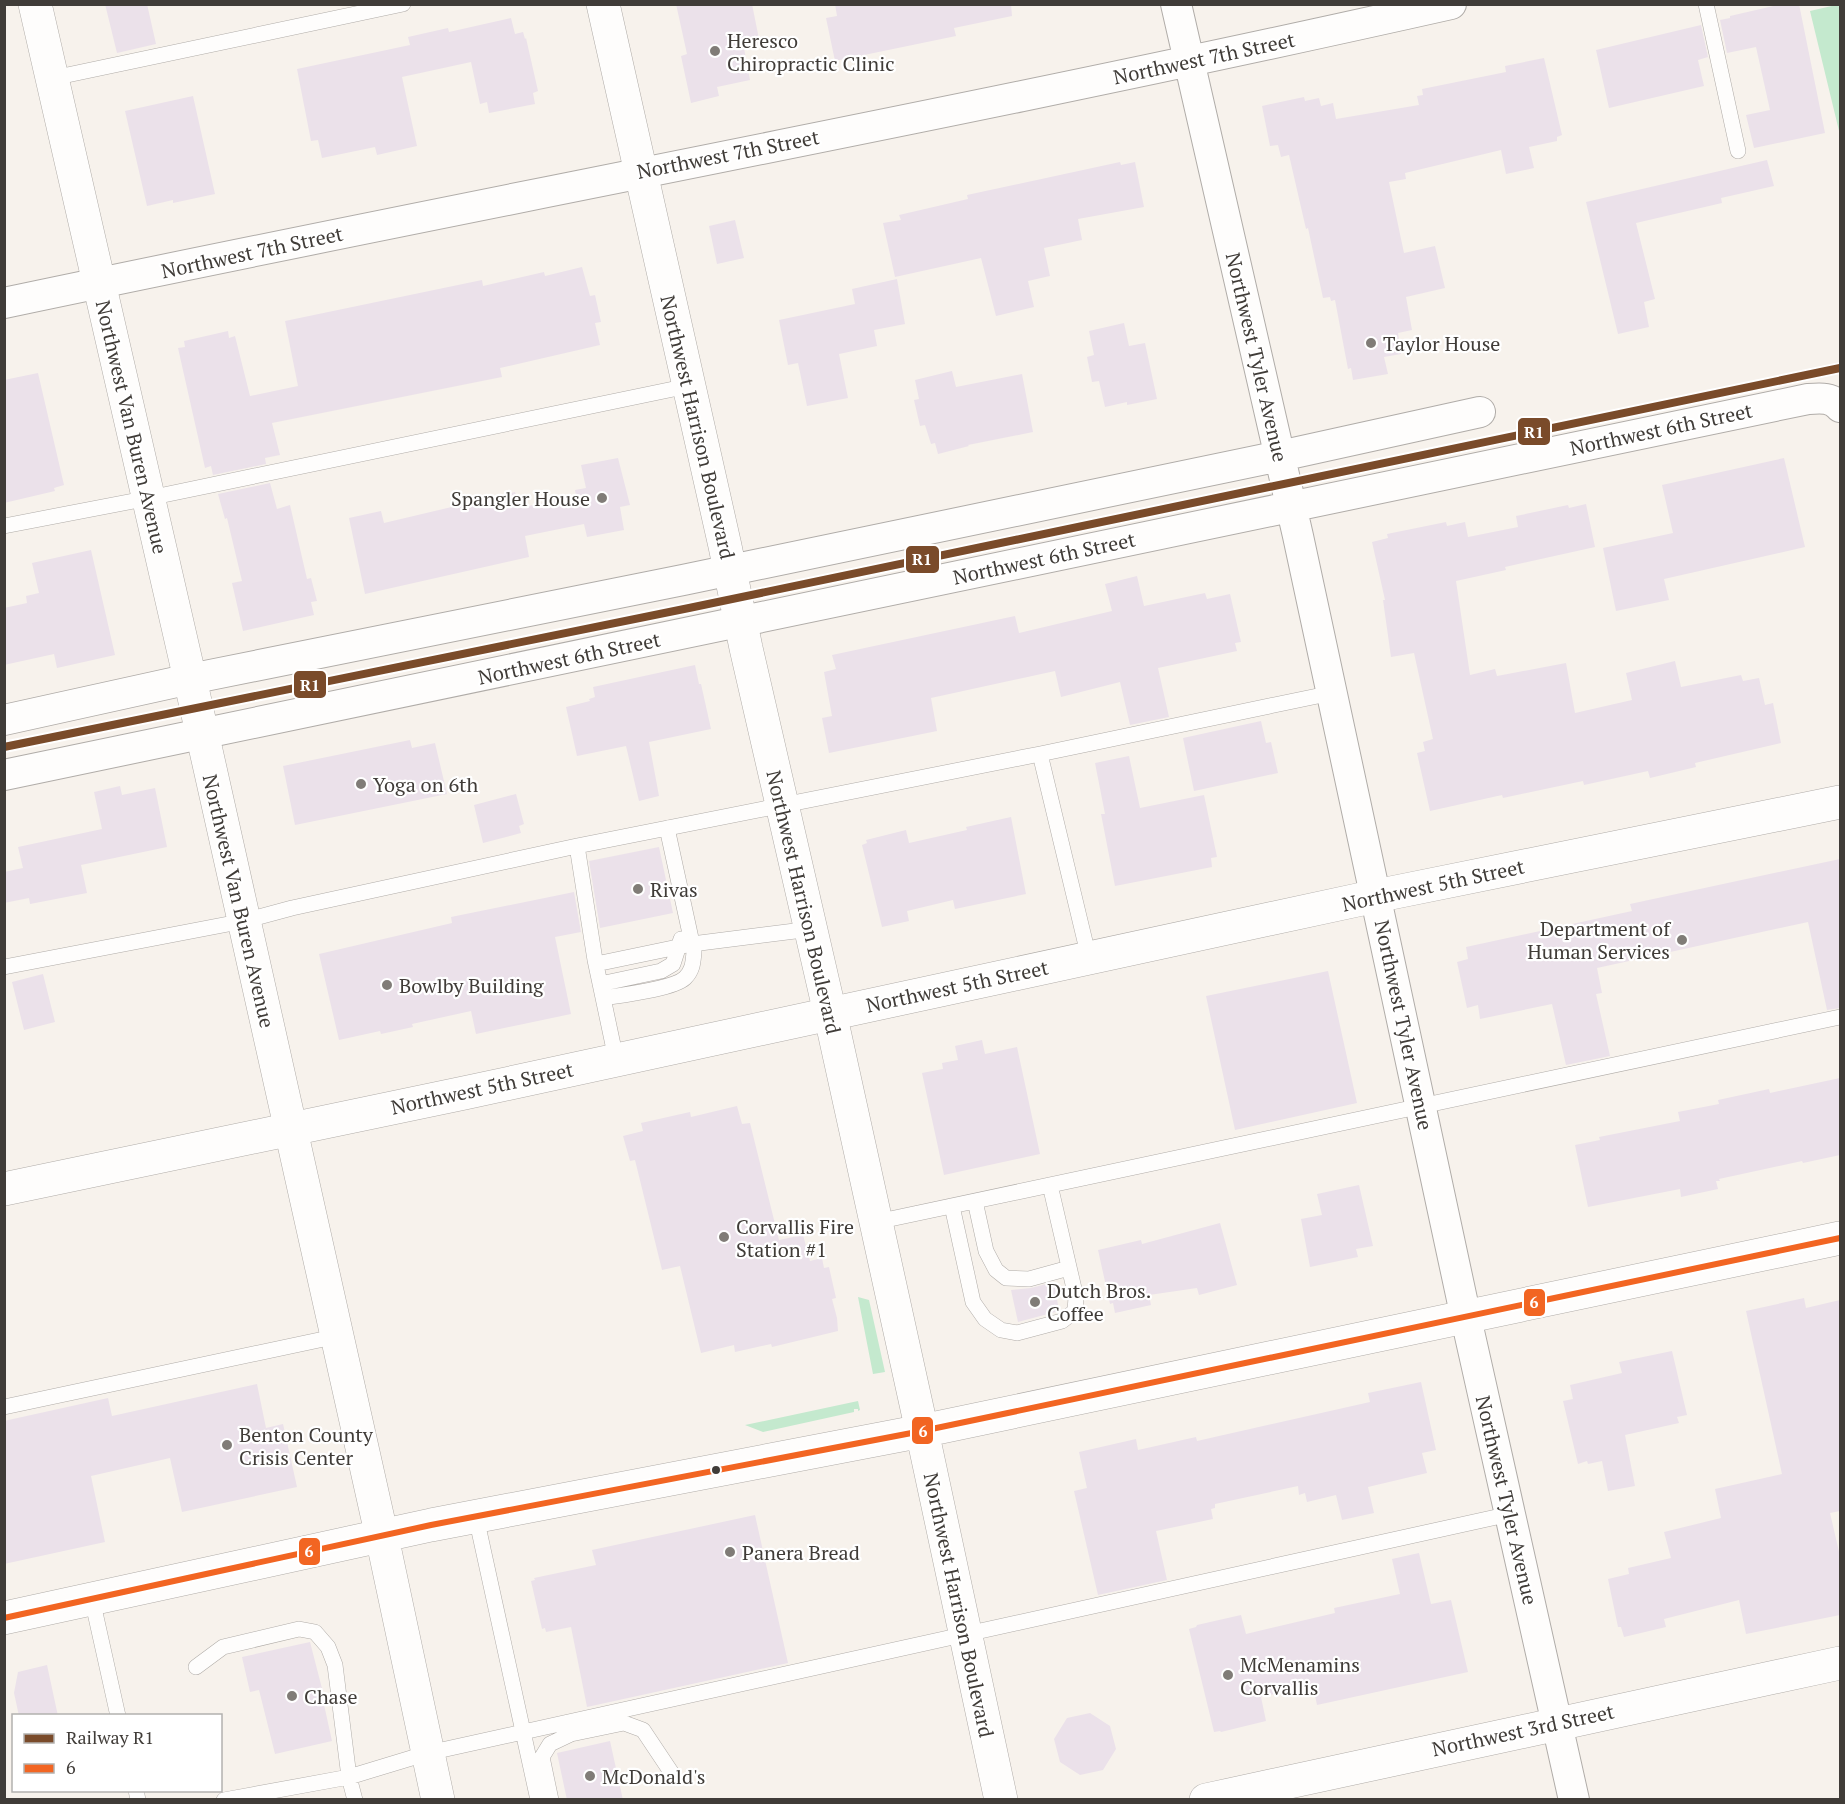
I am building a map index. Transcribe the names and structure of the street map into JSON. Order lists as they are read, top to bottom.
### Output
{
  "streets": {
    "main road": [
      "Northwest Van Buren Avenue",
      "Northwest Harrison Boulevard",
      "Northwest 5th Street",
      "Northwest 3rd Street"
    ],
    "street": ["Northwest 7th Street", "Northwest Tyler Avenue", "Northwest 6th Street"]
  },
  "crossings": [
    ["Northwest 7th Street", "Northwest Tyler Avenue"],
    ["Northwest 7th Street", "Northwest Van Buren Avenue"],
    ["Northwest 7th Street", "Northwest Harrison Boulevard"],
    ["Northwest Tyler Avenue", "Northwest 6th Street"],
    ["Northwest Tyler Avenue", "Northwest 5th Street"],
    ["Northwest Tyler Avenue", "Northwest 3rd Street"],
    ["Northwest Van Buren Avenue", "Northwest 6th Street"],
    ["Northwest Van Buren Avenue", "Northwest 5th Street"],
    ["Northwest Harrison Boulevard", "Northwest 6th Street"],
    ["Northwest Harrison Boulevard", "Northwest 5th Street"]
  ],
  "places": [
    "Heresco Chiropractic Clinic",
    "Taylor House",
    "Spangler House",
    "Yoga on 6th",
    "Rivas",
    "Department of Human Services",
    "Bowlby Building",
    "Corvallis Fire Station #1",
    "Dutch Bros. Coffee",
    "Benton County Crisis Center",
    "Panera Bread",
    "McMenamins Corvallis",
    "Chase",
    "McDonald's"
  ],
  "lines": ["rail line R1", "transit line 6"],
  "legend": ["Railway R1", "6"]
}
